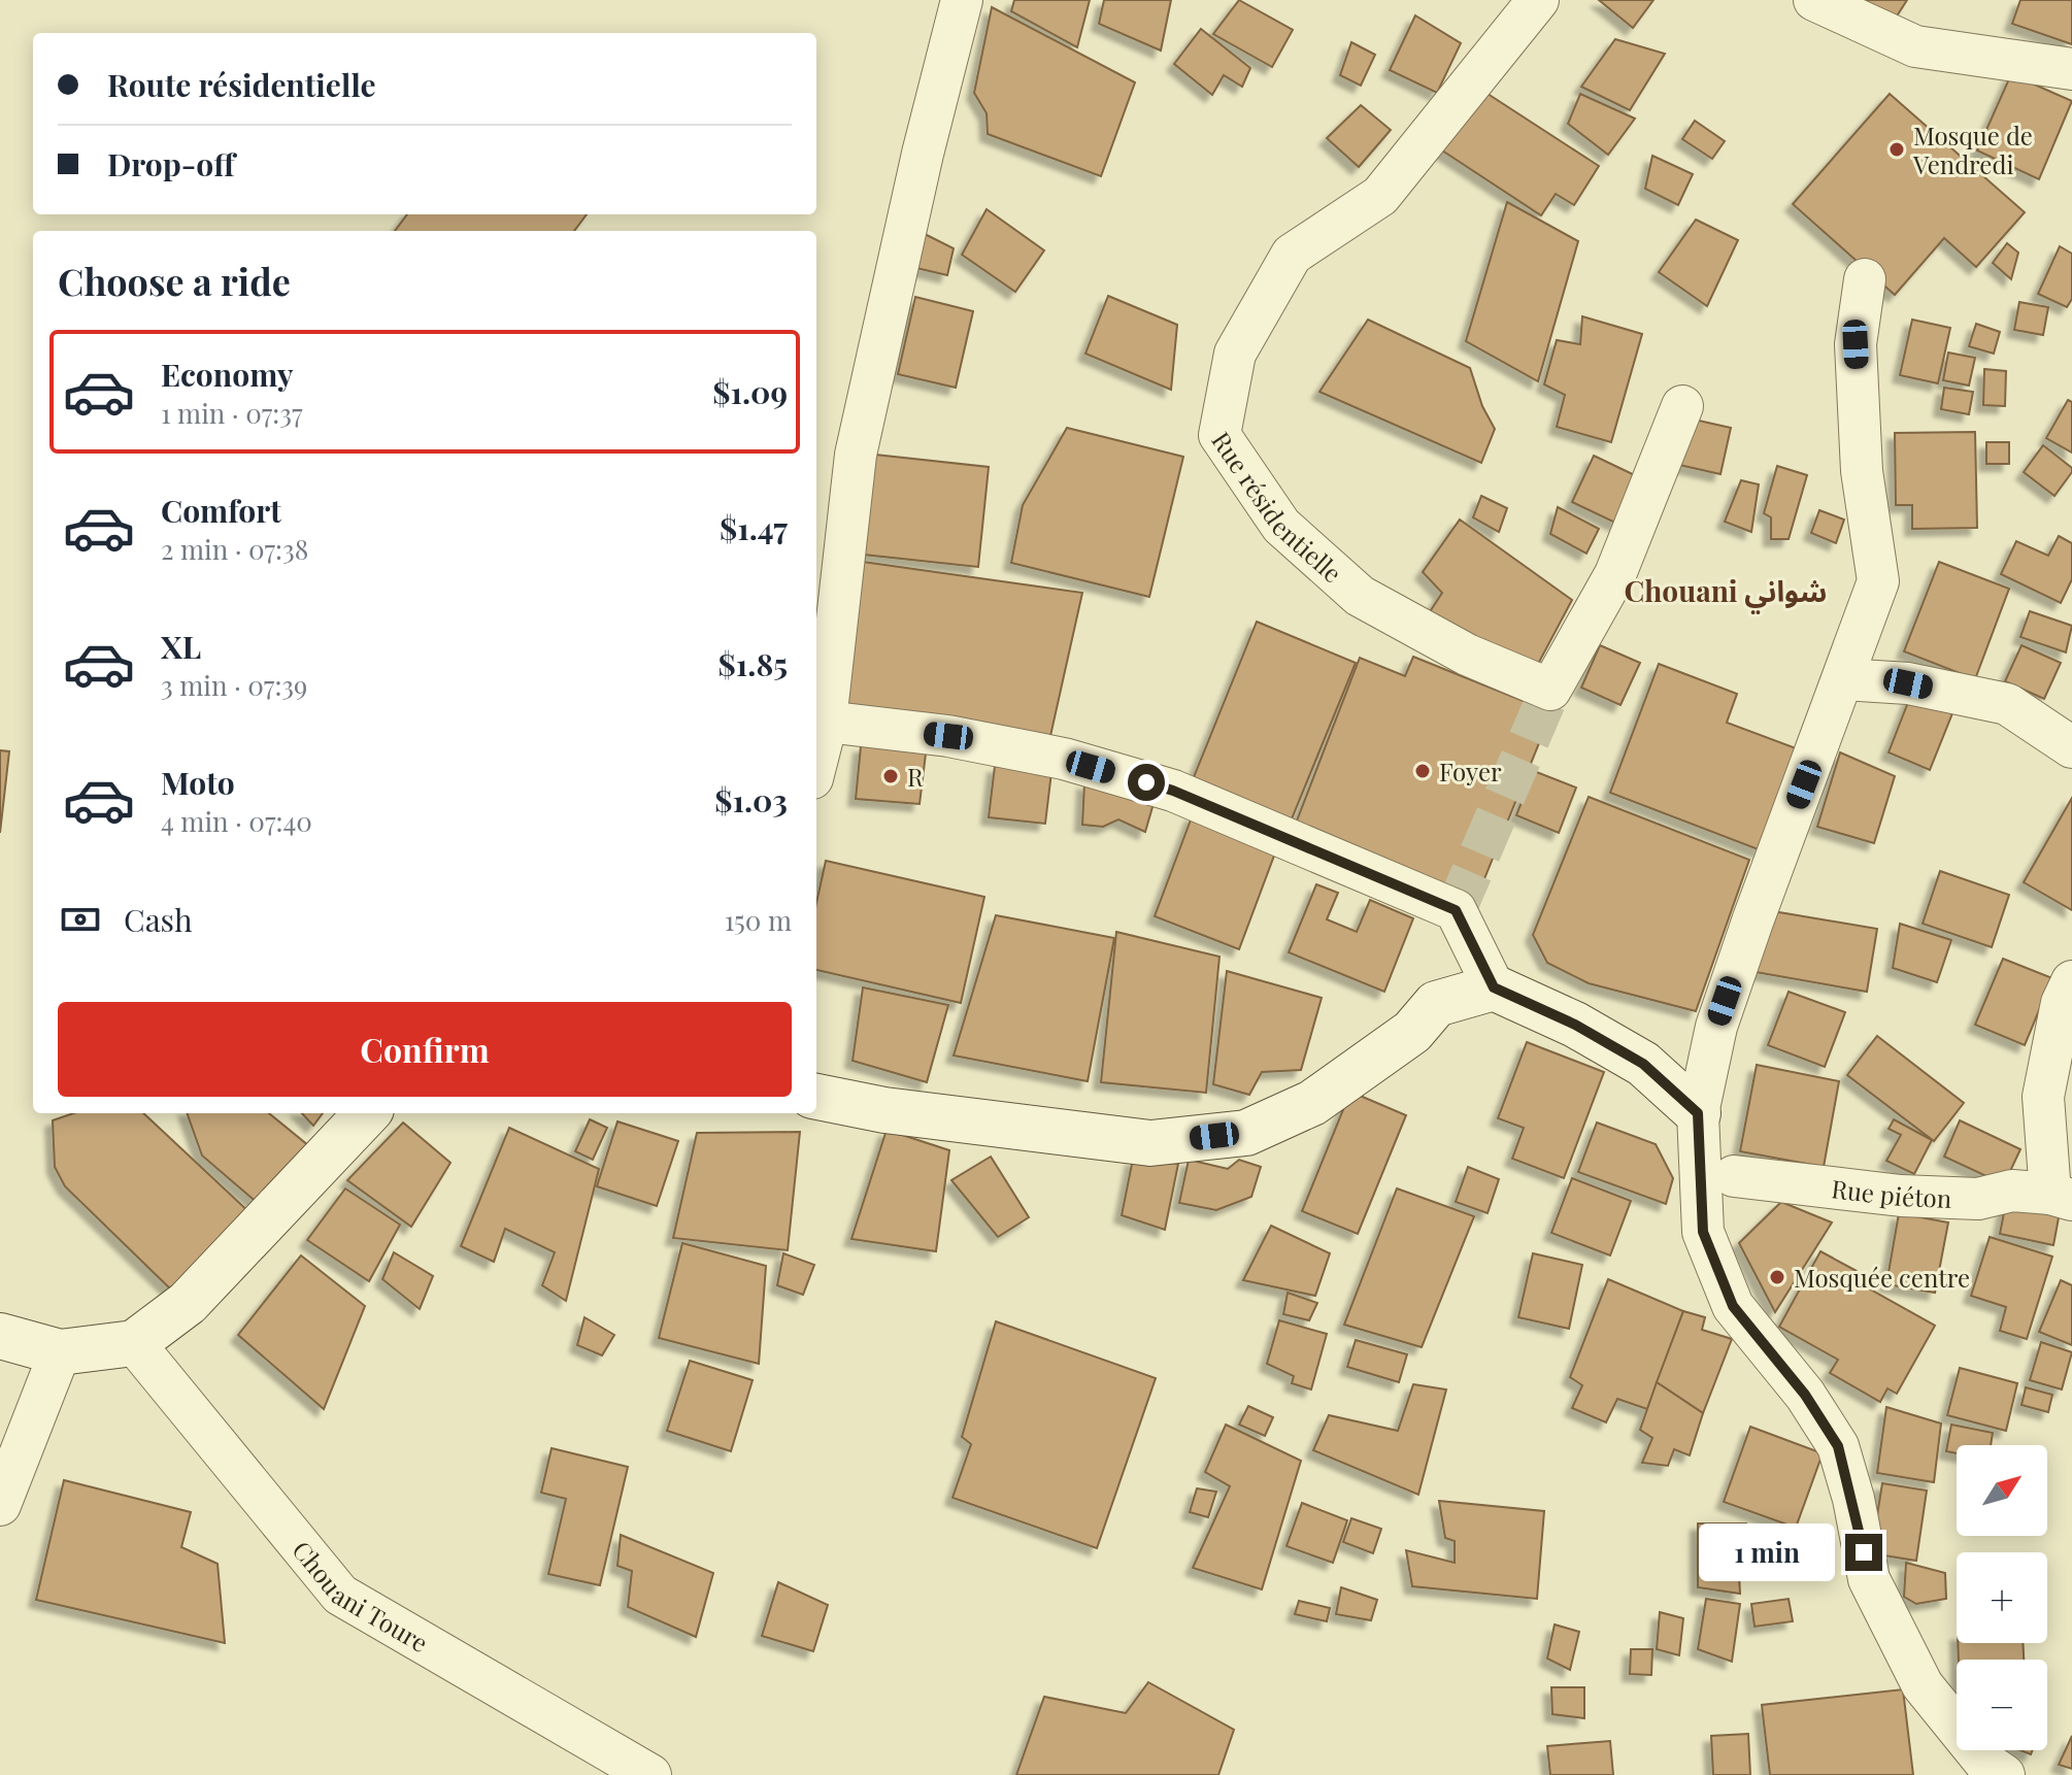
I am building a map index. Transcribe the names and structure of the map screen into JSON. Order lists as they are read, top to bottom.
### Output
{
  "streets": {
    "street": ["Rue résidentielle", "Rue piéton", "Chouani Toure"]
  },
  "districts": ["Chouani شواني"],
  "places": [
    "Mosque de Vendredi",
    "Foyer",
    "R",
    "Mosquée centre"
  ],
  "north": "top right",
  "page": {
    "banner": ["Route résidentielle", "Drop-off"],
    "heading": "Choose a ride",
    "list": [
      {
        "name": "Economy",
        "note": "1 min · 07:37",
        "value": "$1.09"
      },
      {
        "name": "Comfort",
        "note": "2 min · 07:38",
        "value": "$1.47"
      },
      {
        "name": "XL",
        "note": "3 min · 07:39",
        "value": "$1.85"
      },
      {
        "name": "Moto",
        "note": "4 min · 07:40",
        "value": "$1.03"
      }
    ],
    "pay": ["Cash", "150 m"],
    "buttons": "Confirm",
    "map_buttons": ["+", "−"],
    "bubble": "1 min"
  }
}
